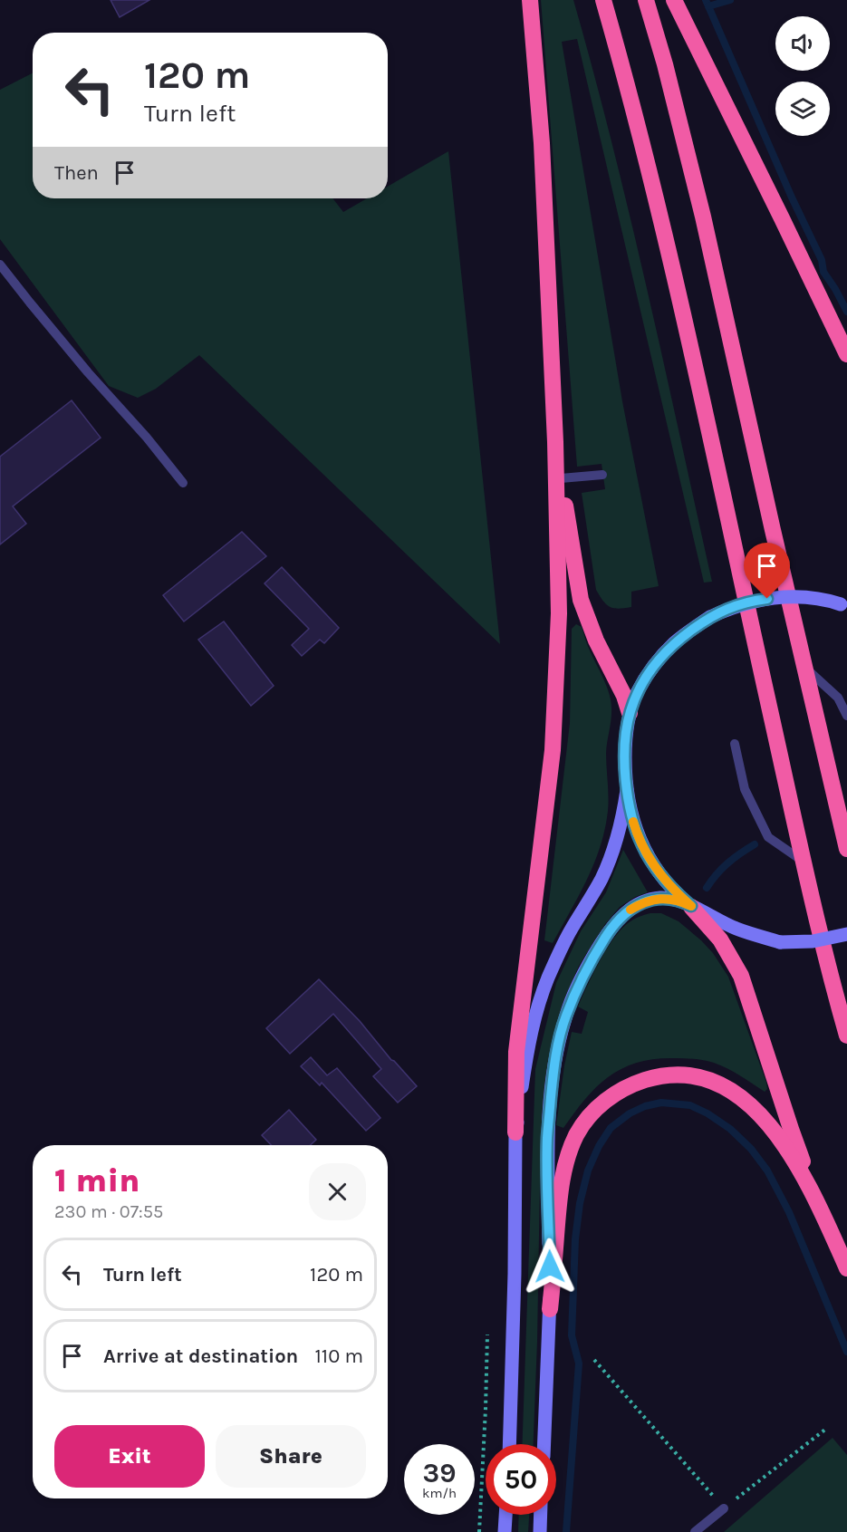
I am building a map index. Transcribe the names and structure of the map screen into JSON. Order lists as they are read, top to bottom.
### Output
{
  "page": {
    "turn": ["120 m", "Turn left"],
    "then": "Then",
    "heading": ["1 min", "230 m · 07:55"],
    "list": [
      {
        "name": "Turn left",
        "value": "120 m"
      },
      {
        "name": "Arrive at destination",
        "value": "110 m"
      }
    ],
    "buttons": ["Exit", "Share"],
    "speed": "39 km/h",
    "limit": "50"
  }
}
